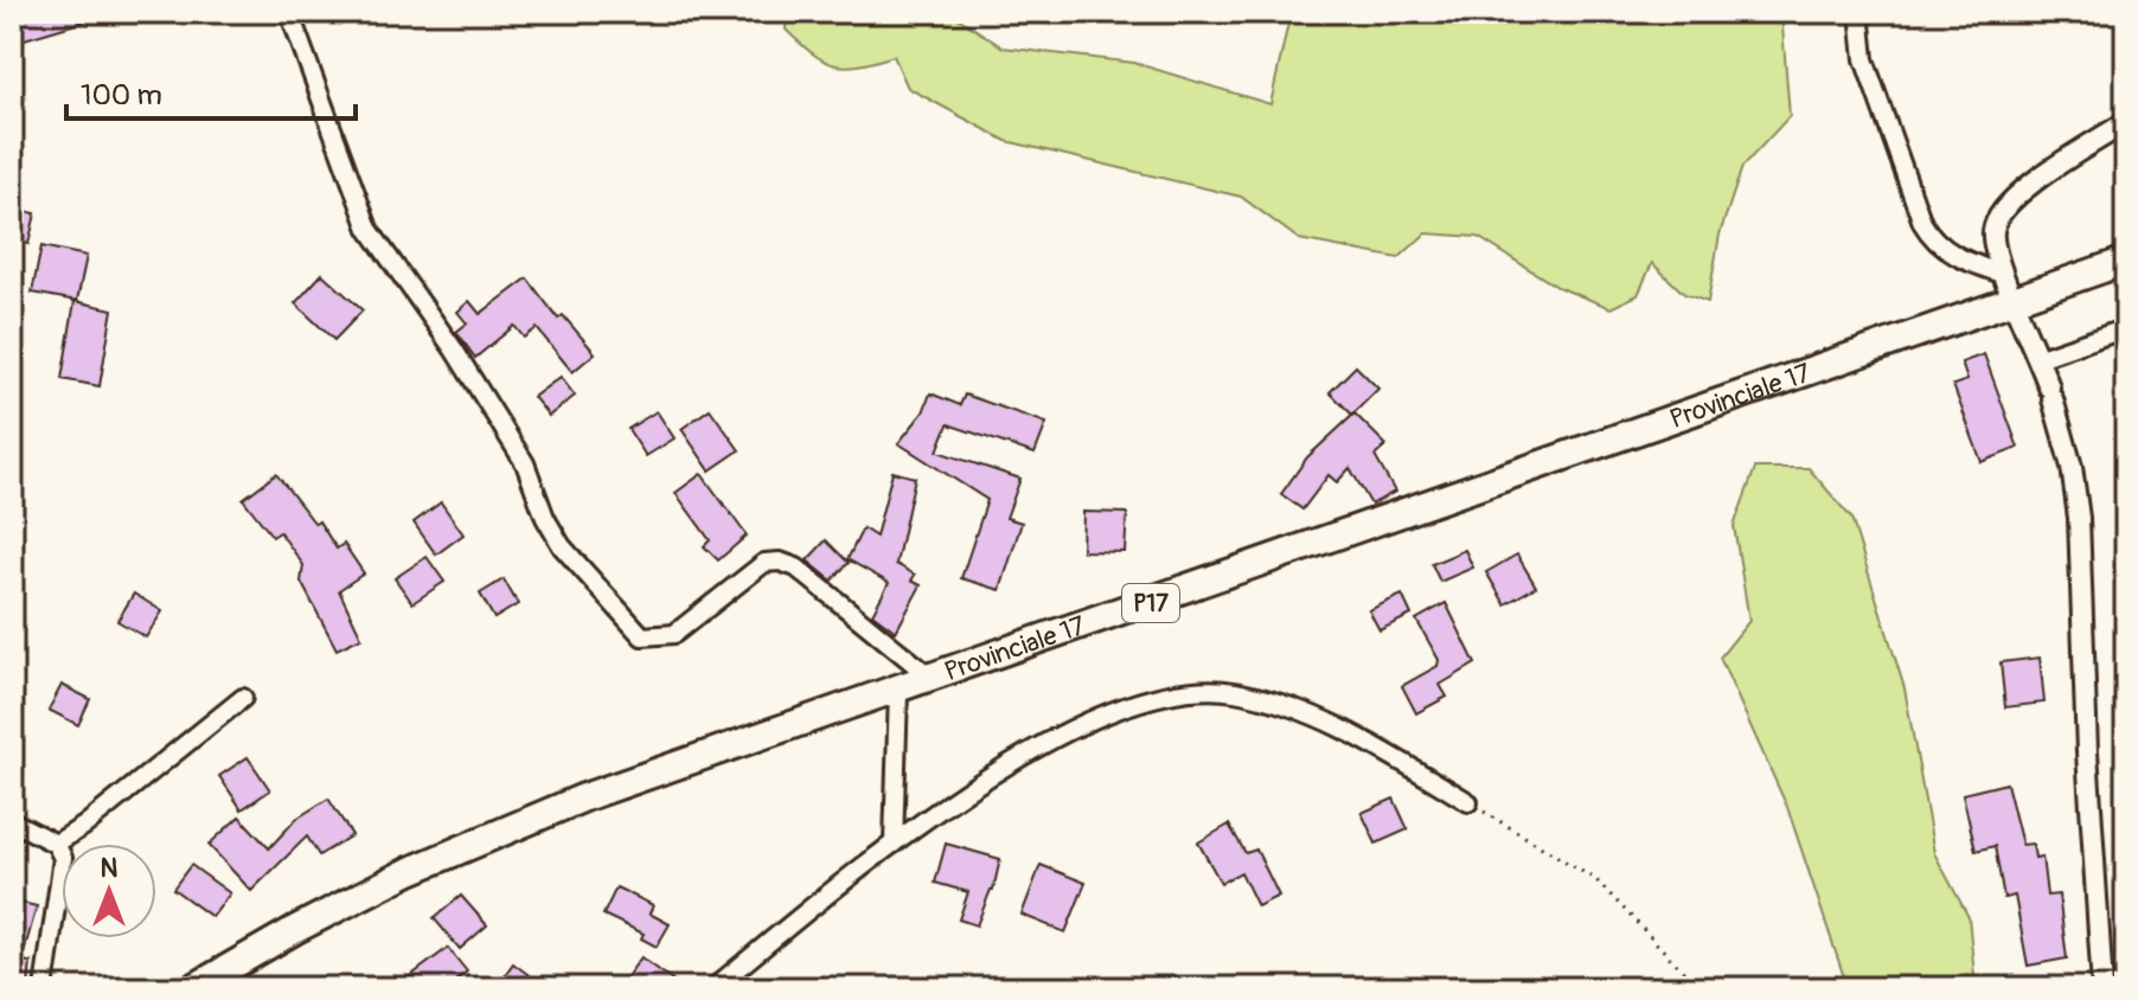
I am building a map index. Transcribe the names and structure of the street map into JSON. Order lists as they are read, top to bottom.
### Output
{
  "streets": {
    "main road": ["Provinciale 17", "P17"]
  },
  "scale_bar": "100 m",
  "north": "top"
}
